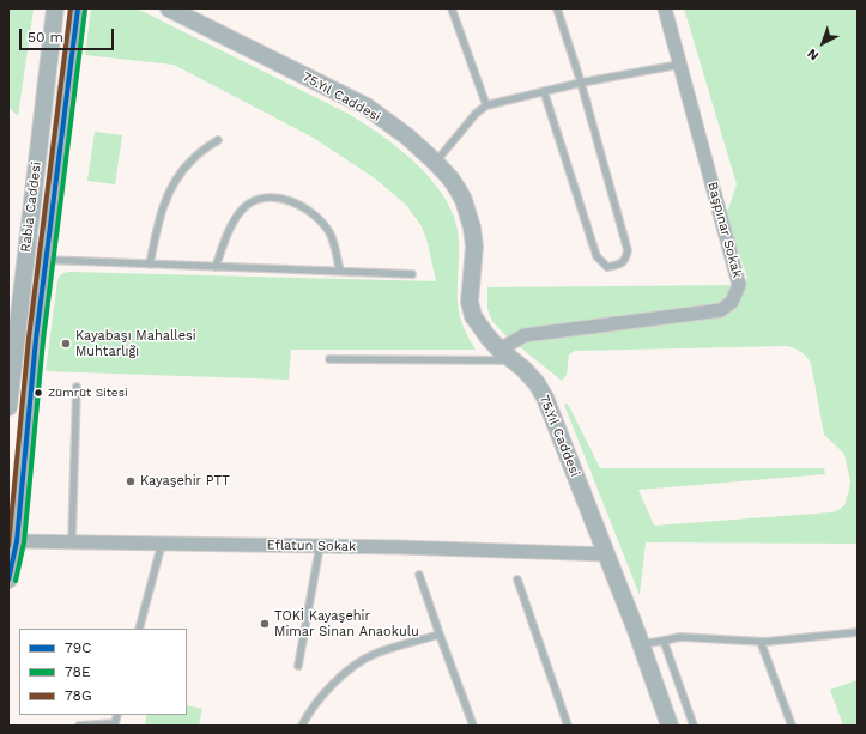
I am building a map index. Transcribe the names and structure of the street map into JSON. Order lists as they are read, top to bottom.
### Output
{
  "streets": {
    "street": [
      "75.Yıl Caddesi",
      "Rabia Caddesi",
      "Başpınar Sokak",
      "Eflatun Sokak"
    ]
  },
  "crossings": [
    ["75.Yıl Caddesi", "Başpınar Sokak"],
    ["75.Yıl Caddesi", "Eflatun Sokak"],
    ["Rabia Caddesi", "Eflatun Sokak"]
  ],
  "places": [
    "Kayabaşı Mahallesi Muhtarlığı",
    "Zümrüt Sitesi",
    "Kayaşehir PTT",
    "TOKİ Kayaşehir Mimar Sinan Anaokulu"
  ],
  "lines": ["transit line 79C", "transit line 78G", "transit line 78E"],
  "legend": ["79C", "78E", "78G"],
  "scale_bar": "50 m",
  "north": "bottom left"
}
